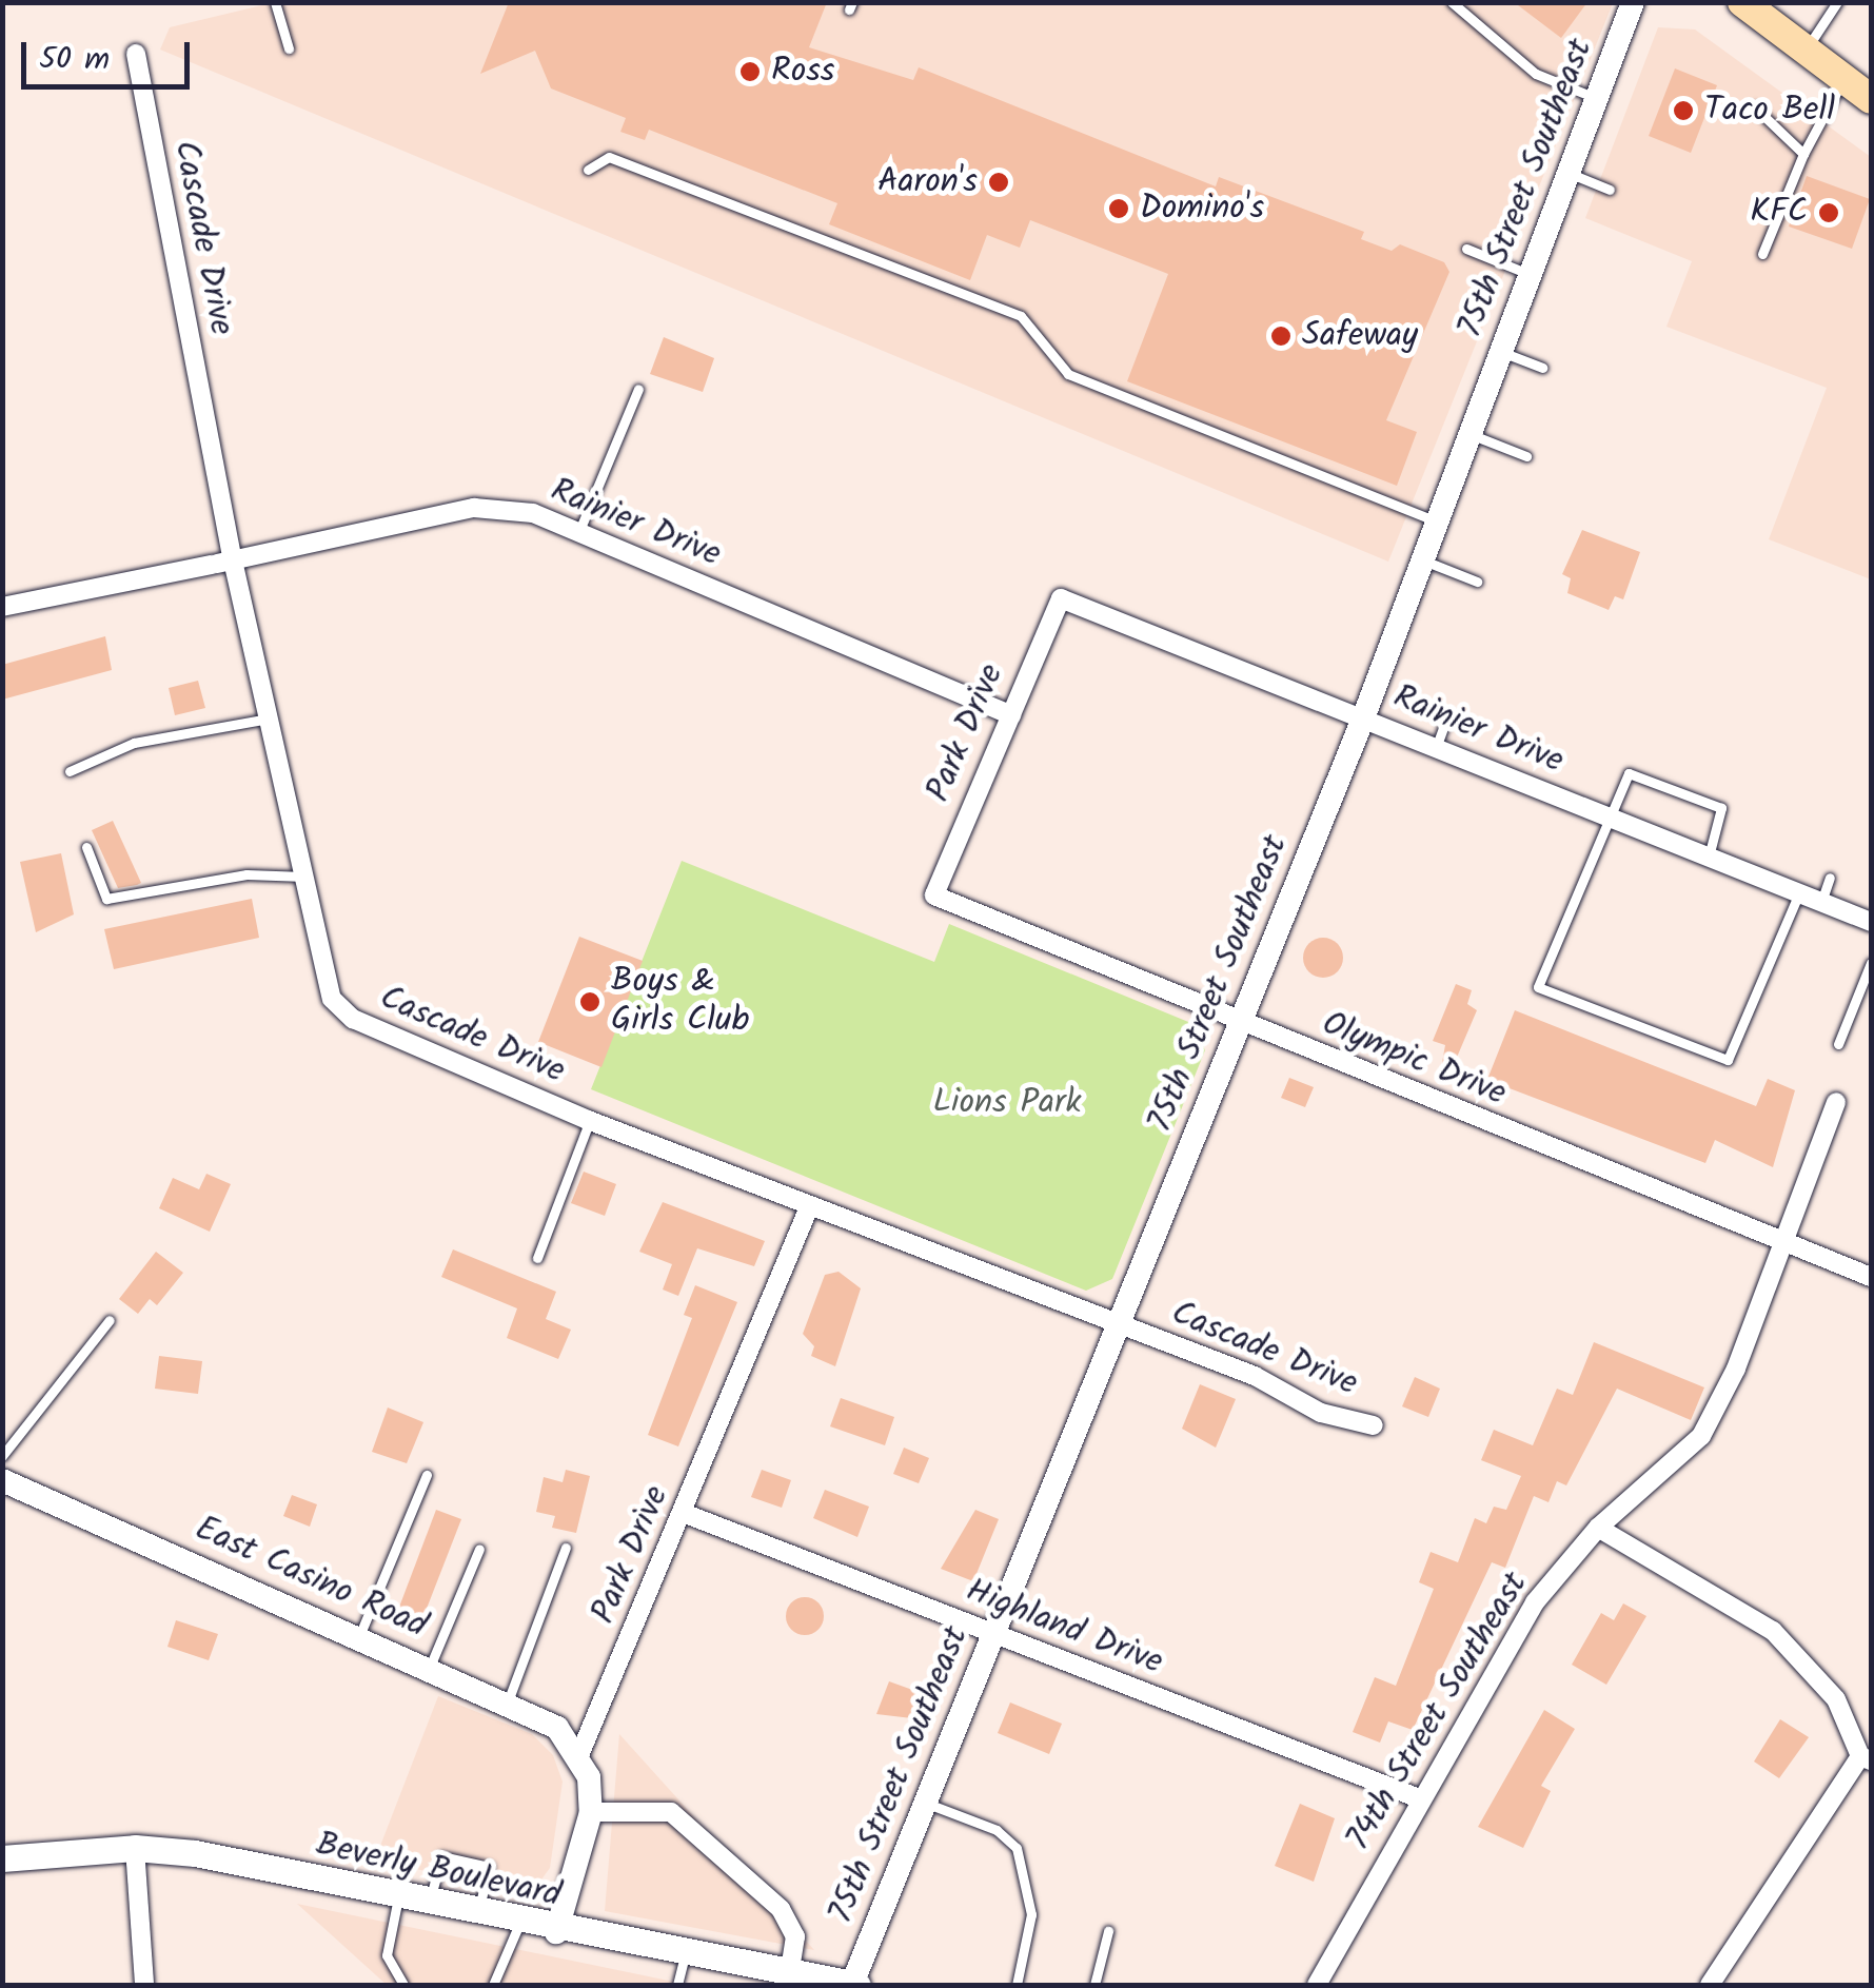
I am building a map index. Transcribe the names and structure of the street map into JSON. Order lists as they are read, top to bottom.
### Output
{
  "streets": {
    "main road": ["Beverly Boulevard"],
    "street": [
      "75th Street Southeast",
      "Cascade Drive",
      "Rainier Drive",
      "Park Drive",
      "Olympic Drive",
      "East Casino Road",
      "Highland Drive",
      "74th Street Southeast"
    ]
  },
  "crossings": [
    ["75th Street Southeast", "Cascade Drive"],
    ["75th Street Southeast", "Rainier Drive"],
    ["75th Street Southeast", "Olympic Drive"],
    ["75th Street Southeast", "Highland Drive"],
    ["75th Street Southeast", "Beverly Boulevard"],
    ["Cascade Drive", "Rainier Drive"],
    ["Cascade Drive", "Park Drive"],
    ["Rainier Drive", "Park Drive"],
    ["Park Drive", "Olympic Drive"],
    ["Park Drive", "East Casino Road"],
    ["Park Drive", "Highland Drive"],
    ["Olympic Drive", "74th Street Southeast"],
    ["Highland Drive", "74th Street Southeast"]
  ],
  "parks": ["Lions Park"],
  "places": [
    "Ross",
    "Taco Bell",
    "Aaron's",
    "Domino's",
    "KFC",
    "Safeway",
    "Boys & Girls Club"
  ],
  "scale_bar": "50 m"
}
